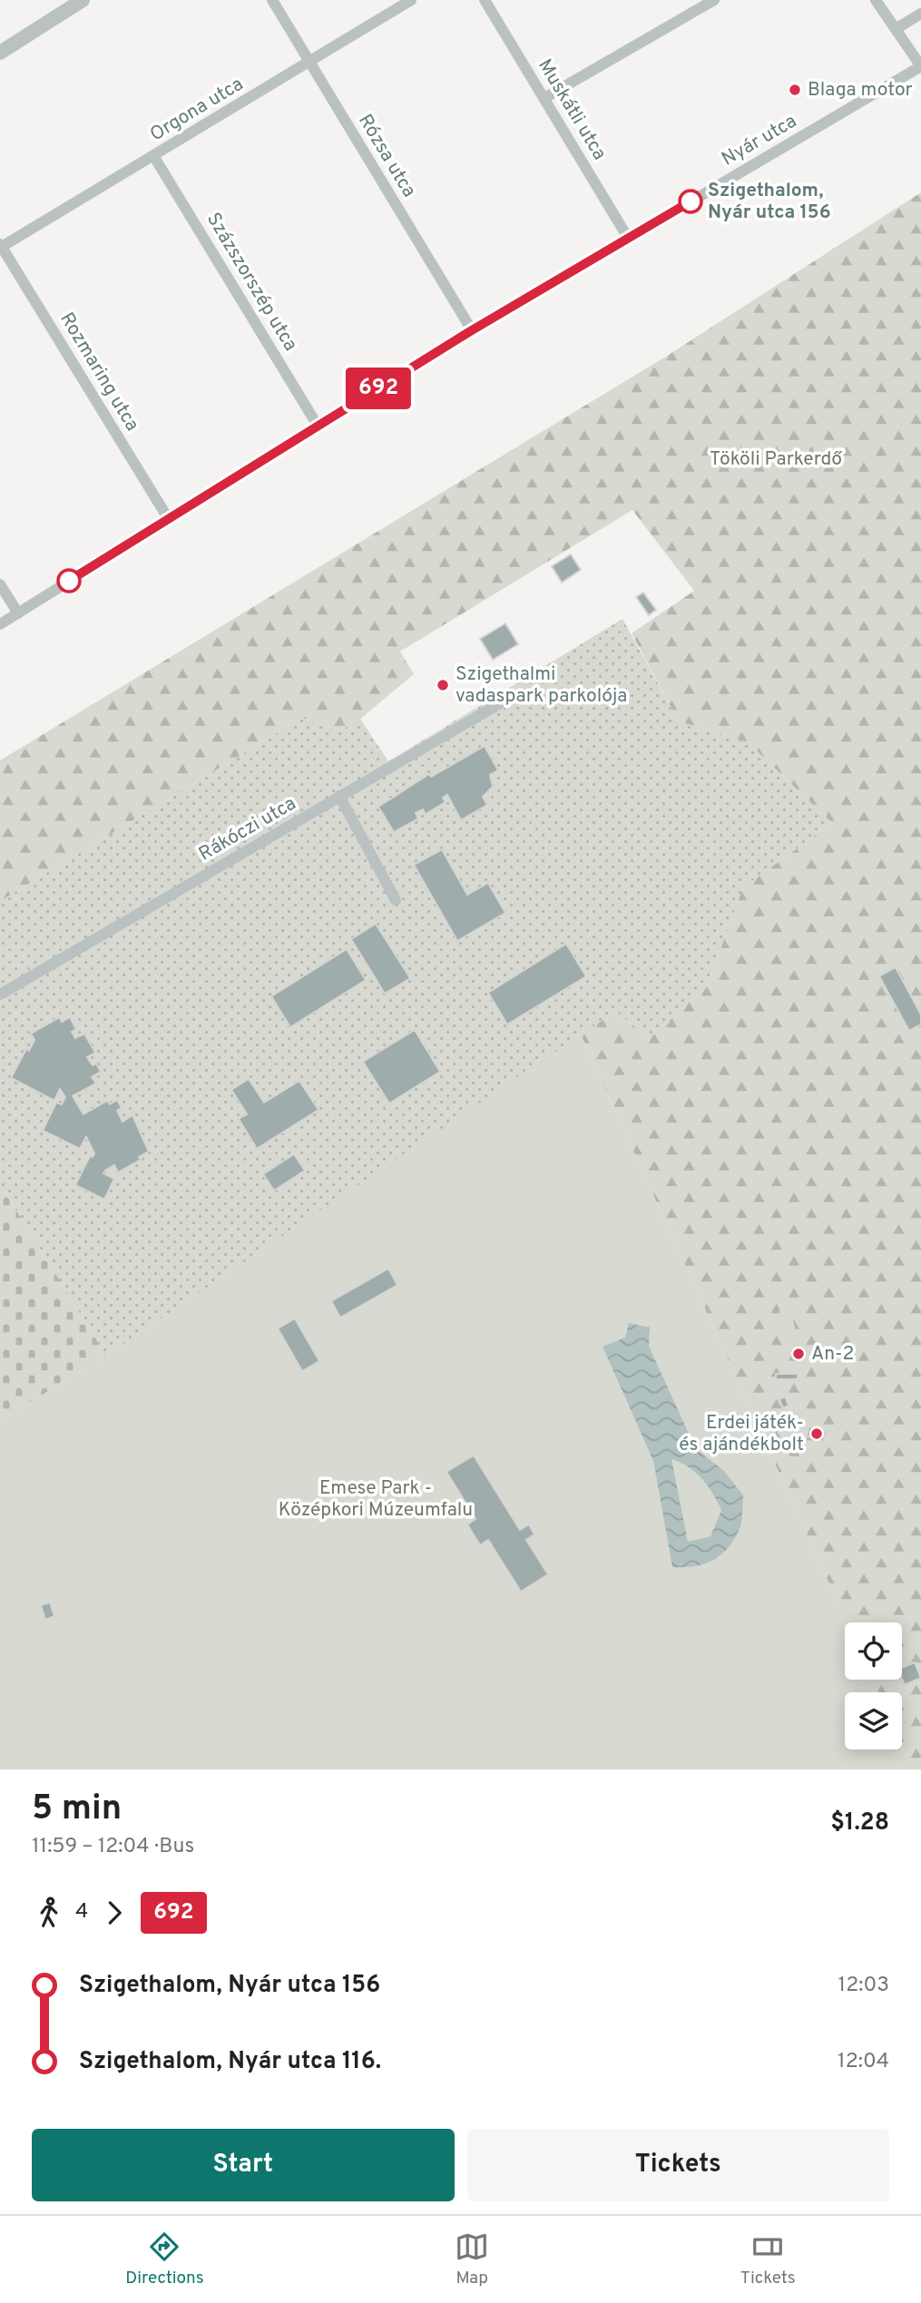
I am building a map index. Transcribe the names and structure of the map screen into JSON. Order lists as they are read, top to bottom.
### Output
{
  "streets": {
    "street": [
      "Orgona utca",
      "Muskátli utca",
      "Nyár utca",
      "Rózsa utca",
      "Százszorszép utca",
      "Rozmaring utca",
      "Rákóczi utca"
    ]
  },
  "crossings": [
    ["Orgona utca", "Rózsa utca"],
    ["Orgona utca", "Százszorszép utca"],
    ["Orgona utca", "Rozmaring utca"],
    ["Muskátli utca", "Nyár utca"],
    ["Nyár utca", "Rózsa utca"],
    ["Nyár utca", "Százszorszép utca"],
    ["Nyár utca", "Rozmaring utca"]
  ],
  "parks": ["Tököli Parkerdő", "Emese Park - Középkori Múzeumfalu"],
  "places": [
    "Blaga motor",
    "Szigethalom, Nyár utca 156",
    "Szigethalmi vadaspark parkolója",
    "An-2",
    "Erdei játék- és ajándékbolt"
  ],
  "lines": ["bus line 692"],
  "page": {
    "on_map": "692",
    "heading": ["5 min", "11:59 – 12:04 · Bus", "$1.28"],
    "legs": ["4", "692"],
    "list": [
      {
        "name": "Szigethalom, Nyár utca 156",
        "value": "12:03"
      },
      {
        "name": "Szigethalom, Nyár utca 116.",
        "value": "12:04"
      }
    ],
    "buttons": ["Start", "Tickets"],
    "tabs": ["Directions", "Map", "Tickets"]
  }
}
